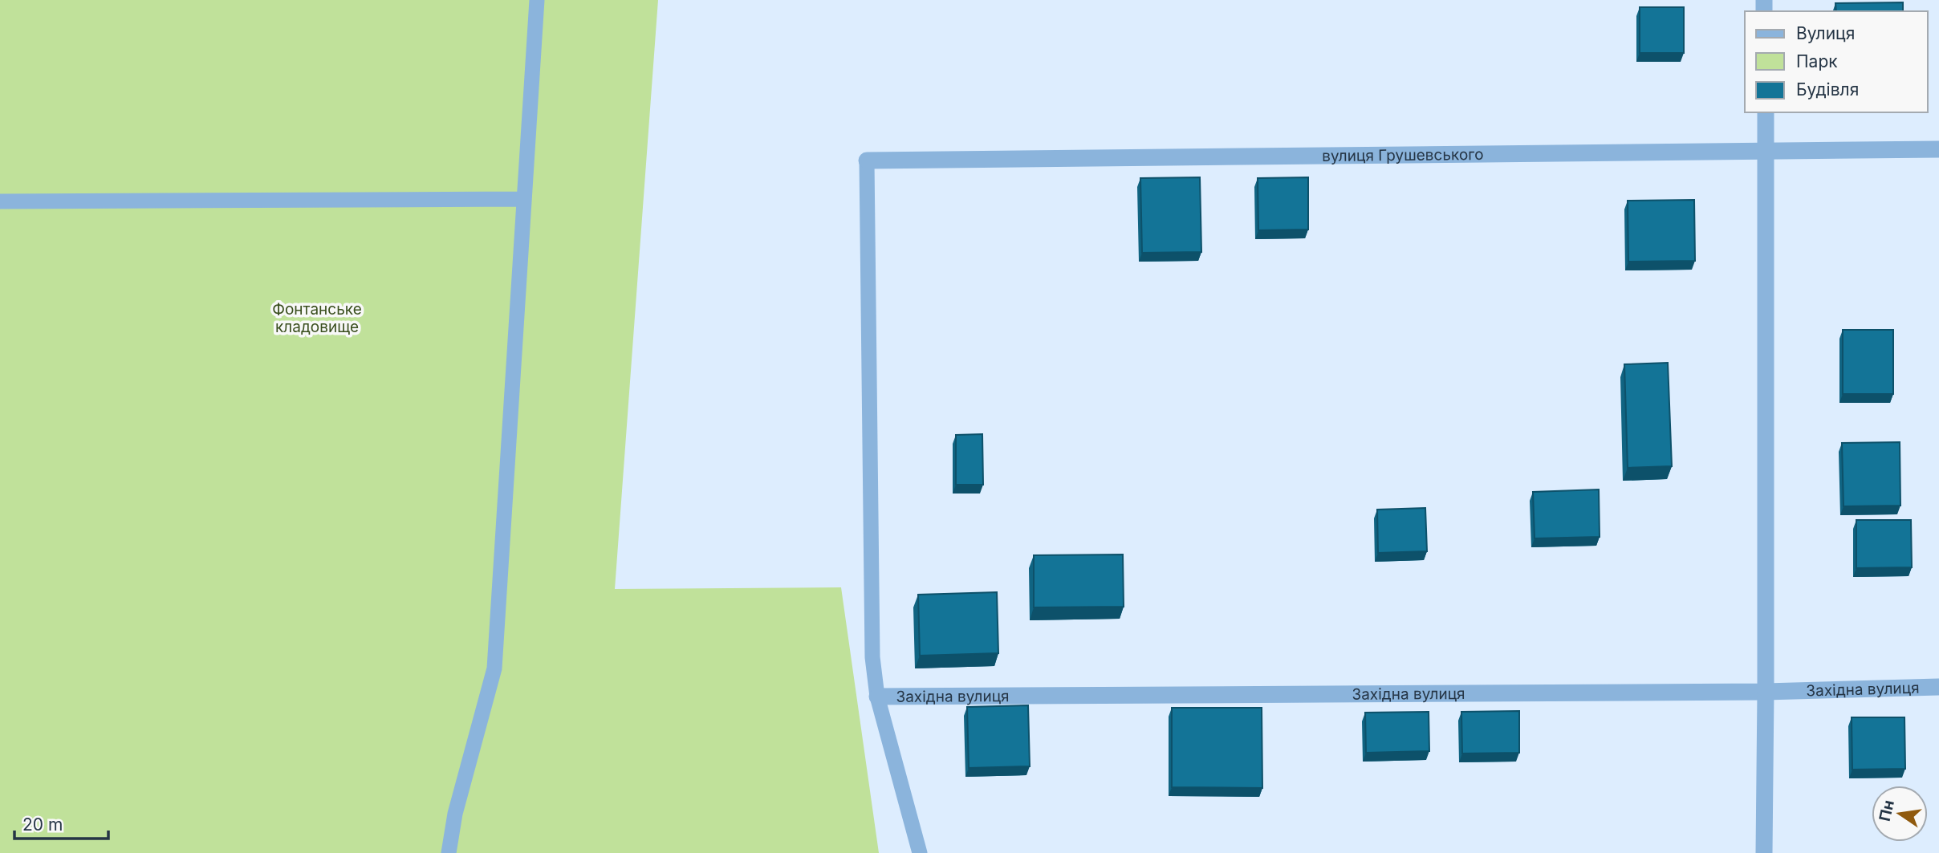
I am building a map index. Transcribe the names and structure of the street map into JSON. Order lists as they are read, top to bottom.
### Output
{
  "streets": {
    "street": ["вулиця Грушевського", "Західна вулиця"]
  },
  "parks": ["Фонтанське кладовище"],
  "legend": ["Вулиця", "Парк", "Будівля"],
  "scale_bar": "20 m",
  "north": "left"
}
